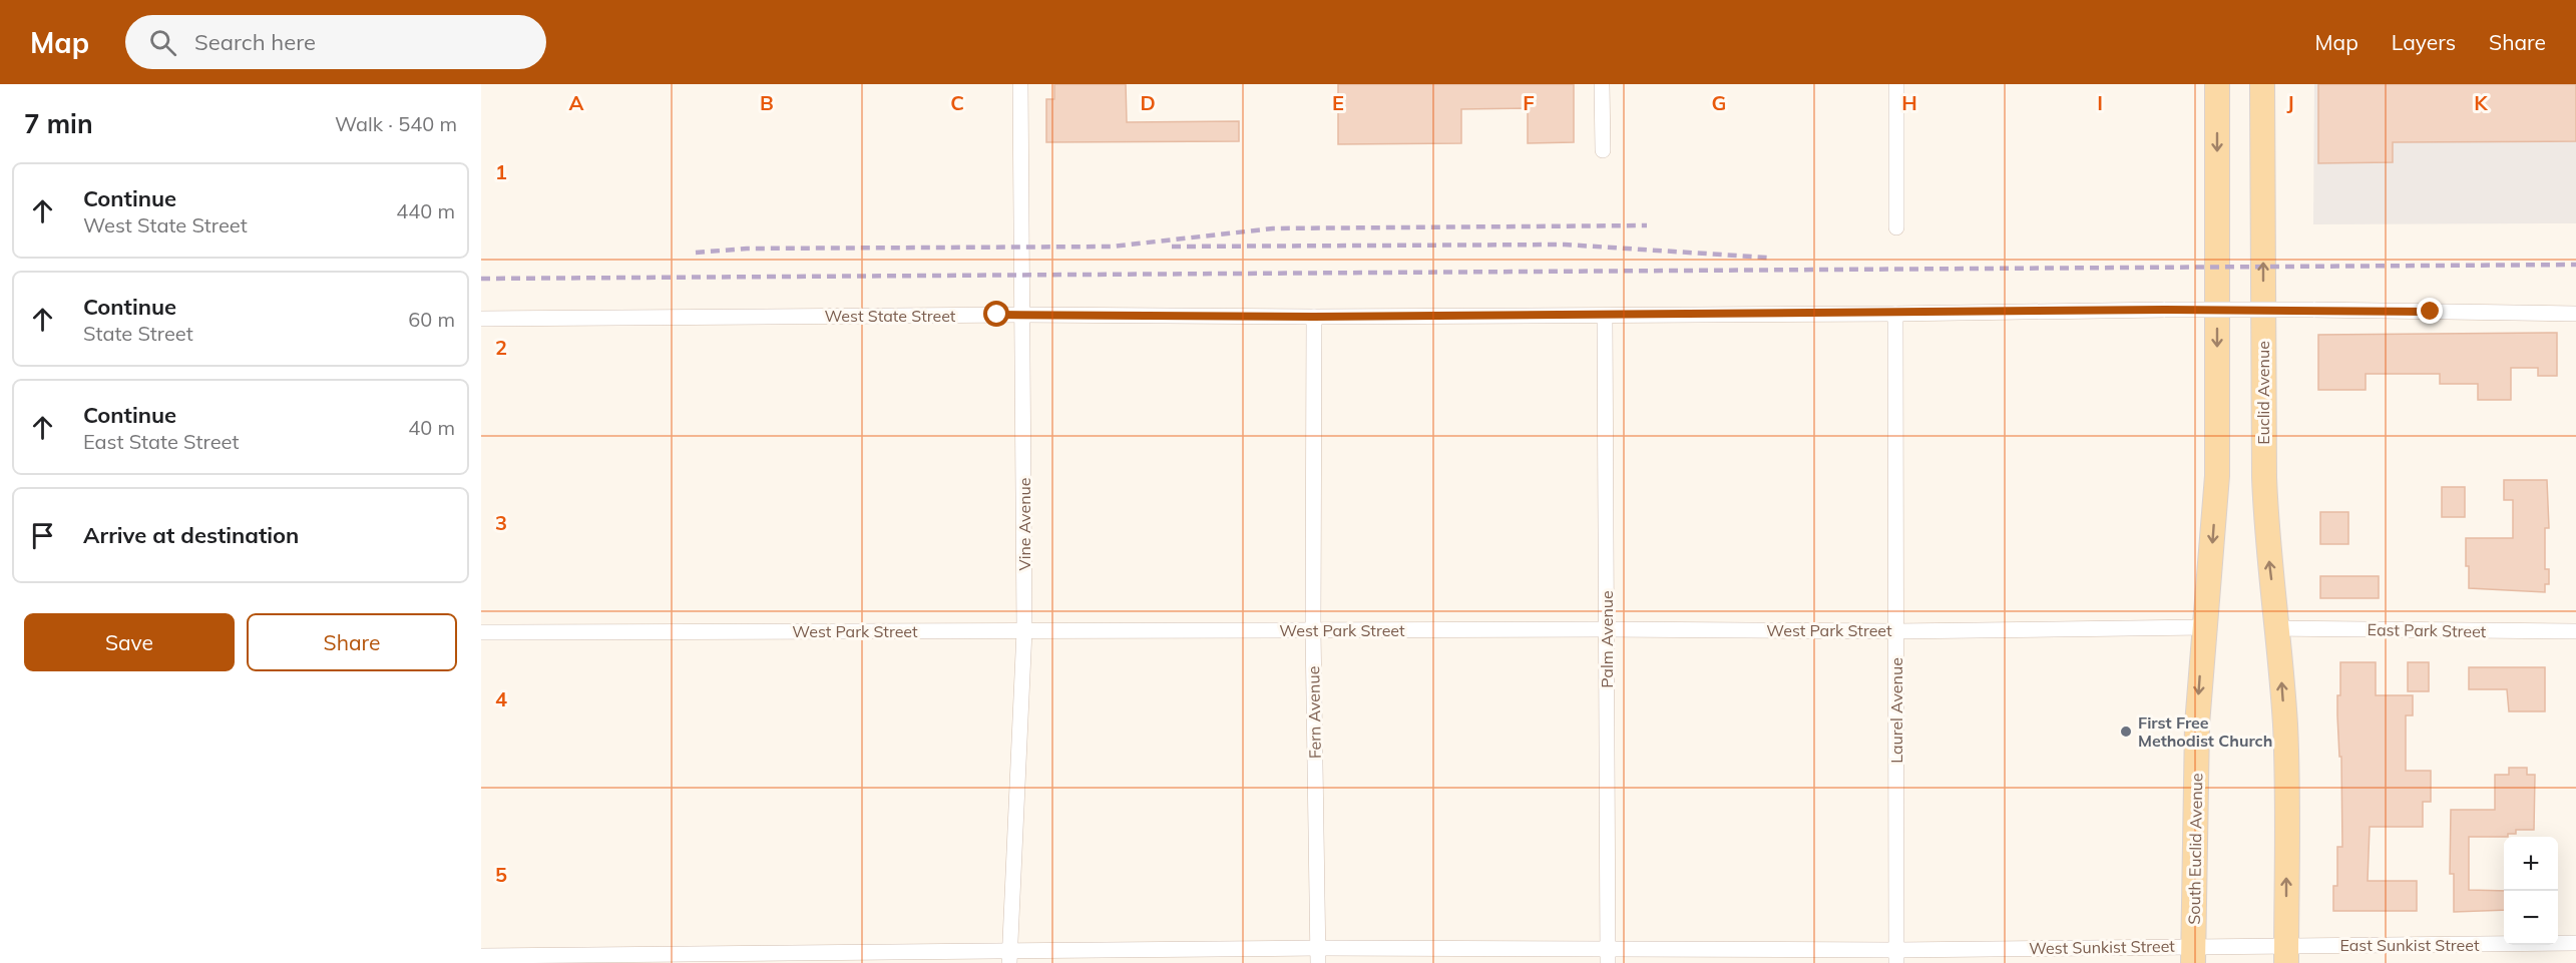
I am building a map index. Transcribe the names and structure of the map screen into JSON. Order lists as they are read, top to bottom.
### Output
{
  "streets": {
    "main road": ["Euclid Avenue", "South Euclid Avenue"],
    "street": [
      "West State Street",
      "Vine Avenue",
      "West Park Street",
      "East Park Street",
      "Palm Avenue",
      "Laurel Avenue",
      "Fern Avenue",
      "East Sunkist Street",
      "West Sunkist Street"
    ]
  },
  "crossings": [
    ["West State Street", "Vine Avenue"],
    ["West State Street", "Palm Avenue"],
    ["West State Street", "Laurel Avenue"],
    ["West State Street", "Fern Avenue"],
    ["Euclid Avenue", "East Park Street"],
    ["Vine Avenue", "West Park Street"],
    ["Vine Avenue", "West Sunkist Street"],
    ["West Park Street", "Palm Avenue"],
    ["West Park Street", "Laurel Avenue"],
    ["West Park Street", "Fern Avenue"],
    ["West Park Street", "South Euclid Avenue"],
    ["Palm Avenue", "West Sunkist Street"],
    ["Laurel Avenue", "West Sunkist Street"],
    ["Fern Avenue", "West Sunkist Street"],
    ["South Euclid Avenue", "West Sunkist Street"],
    ["East Sunkist Street", "West Sunkist Street"]
  ],
  "places": ["First Free Methodist Church"],
  "page": {
    "header": "Map",
    "search": "Search here",
    "nav": ["Map", "Layers", "Share"],
    "heading": ["7 min", "Walk · 540 m"],
    "list": [
      ["Continue", "West State Street", "440 m"],
      ["Continue", "State Street", "60 m"],
      ["Continue", "East State Street", "40 m"],
      "Arrive at destination"
    ],
    "buttons": ["Save", "Share"],
    "map_buttons": ["+", "−"]
  },
  "grid": {
    "columns": [
      "A",
      "B",
      "C",
      "D",
      "E",
      "F",
      "G",
      "H",
      "I",
      "J",
      "K"
    ],
    "rows": [
      "1",
      "2",
      "3",
      "4",
      "5"
    ]
  }
}
